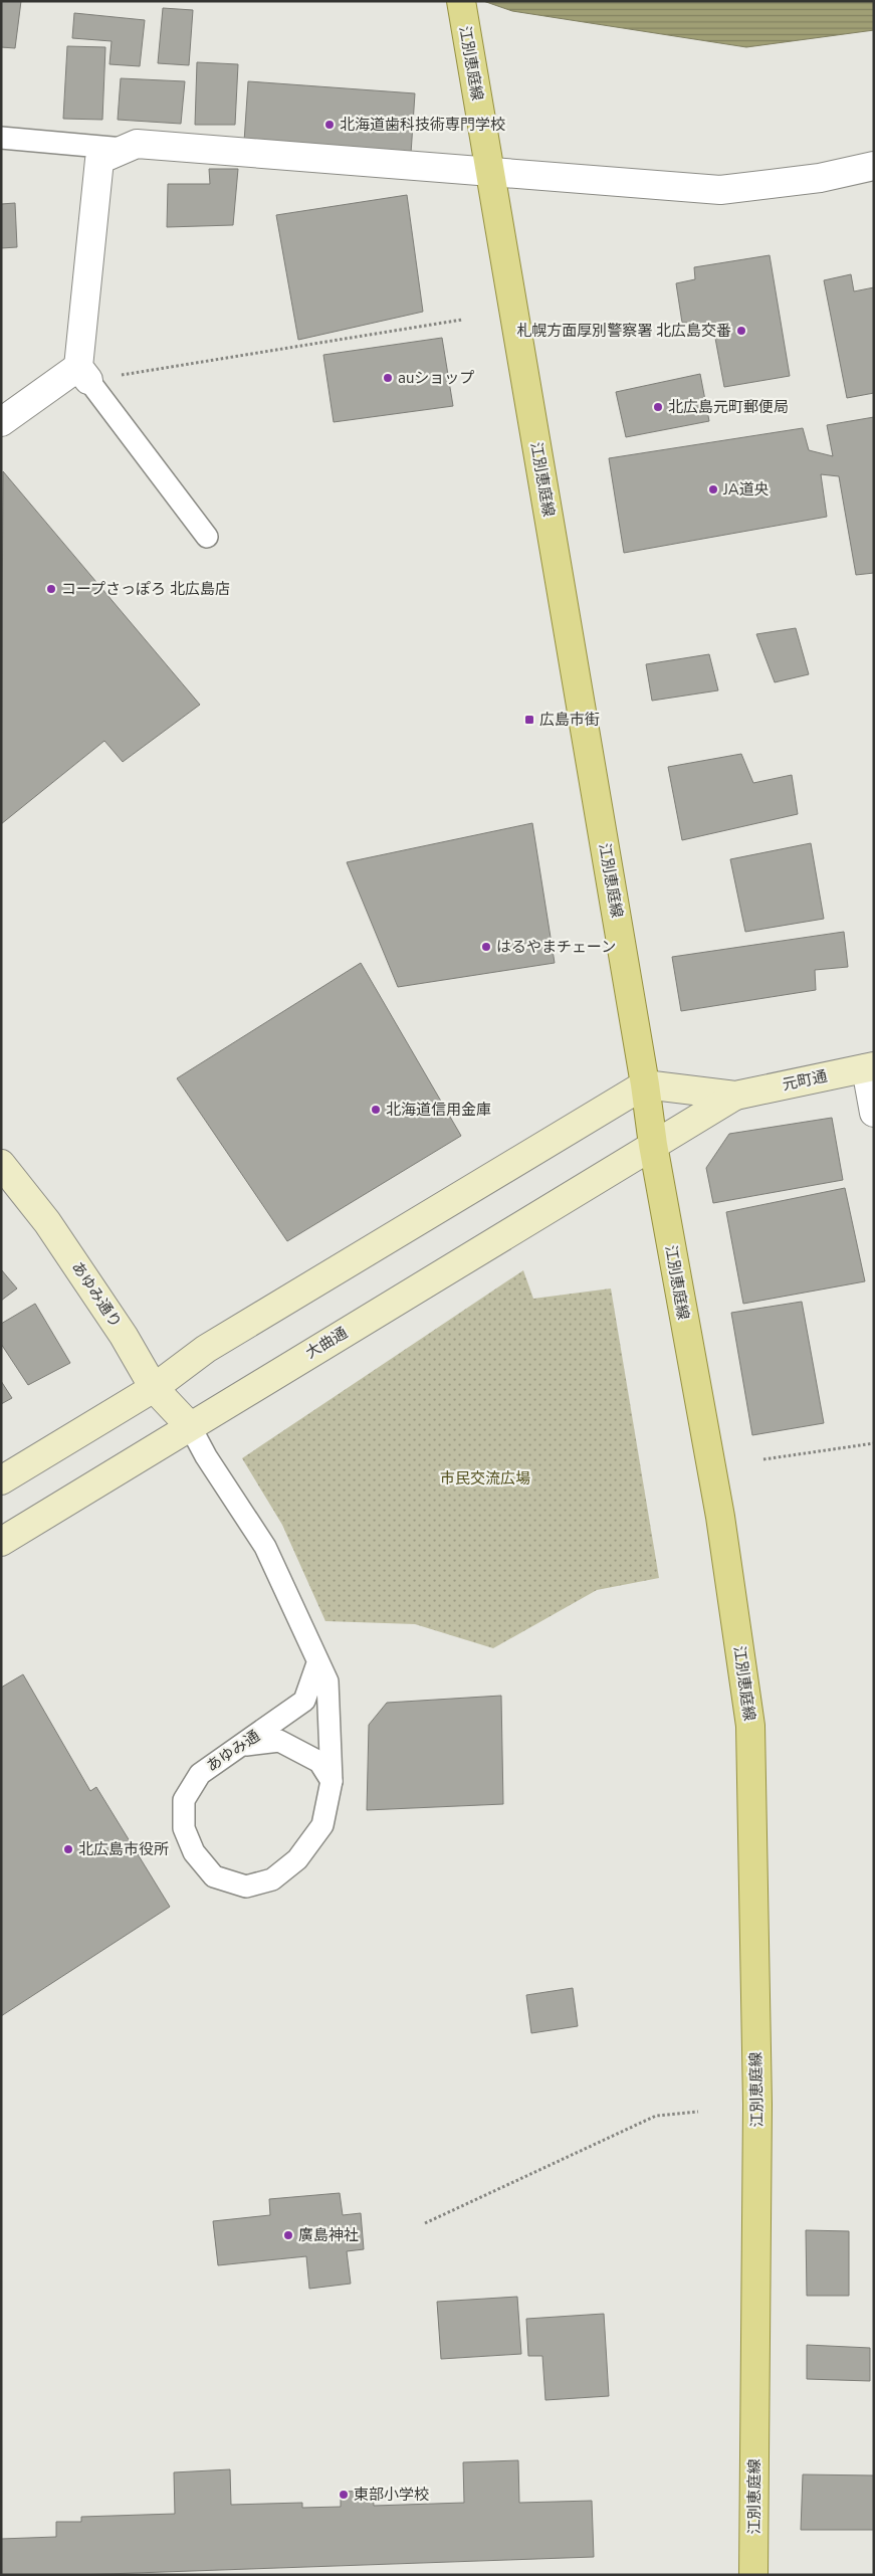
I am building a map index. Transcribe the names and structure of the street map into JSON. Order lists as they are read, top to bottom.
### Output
{
  "streets": {
    "main road": [
      "江別恵庭線",
      "元町通",
      "あゆみ通り",
      "大曲通"
    ],
    "lane": ["あゆみ通"]
  },
  "crossings": [
    ["江別恵庭線", "大曲通"],
    ["元町通", "大曲通"],
    ["あゆみ通り", "大曲通"],
    ["あゆみ通り", "あゆみ通"],
    ["大曲通", "あゆみ通"]
  ],
  "parks": ["市民交流広場"],
  "places": {
    "other": [
      "北海道歯科技術専門学校",
      "札幌方面厚別警察署 北広島交番",
      "auショップ",
      "北広島元町郵便局",
      "JA道央",
      "コープさっぽろ 北広島店",
      "はるやまチェーン",
      "北海道信用金庫",
      "北広島市役所",
      "廣島神社",
      "東部小学校"
    ],
    "transit": ["広島市街"]
  }
}
